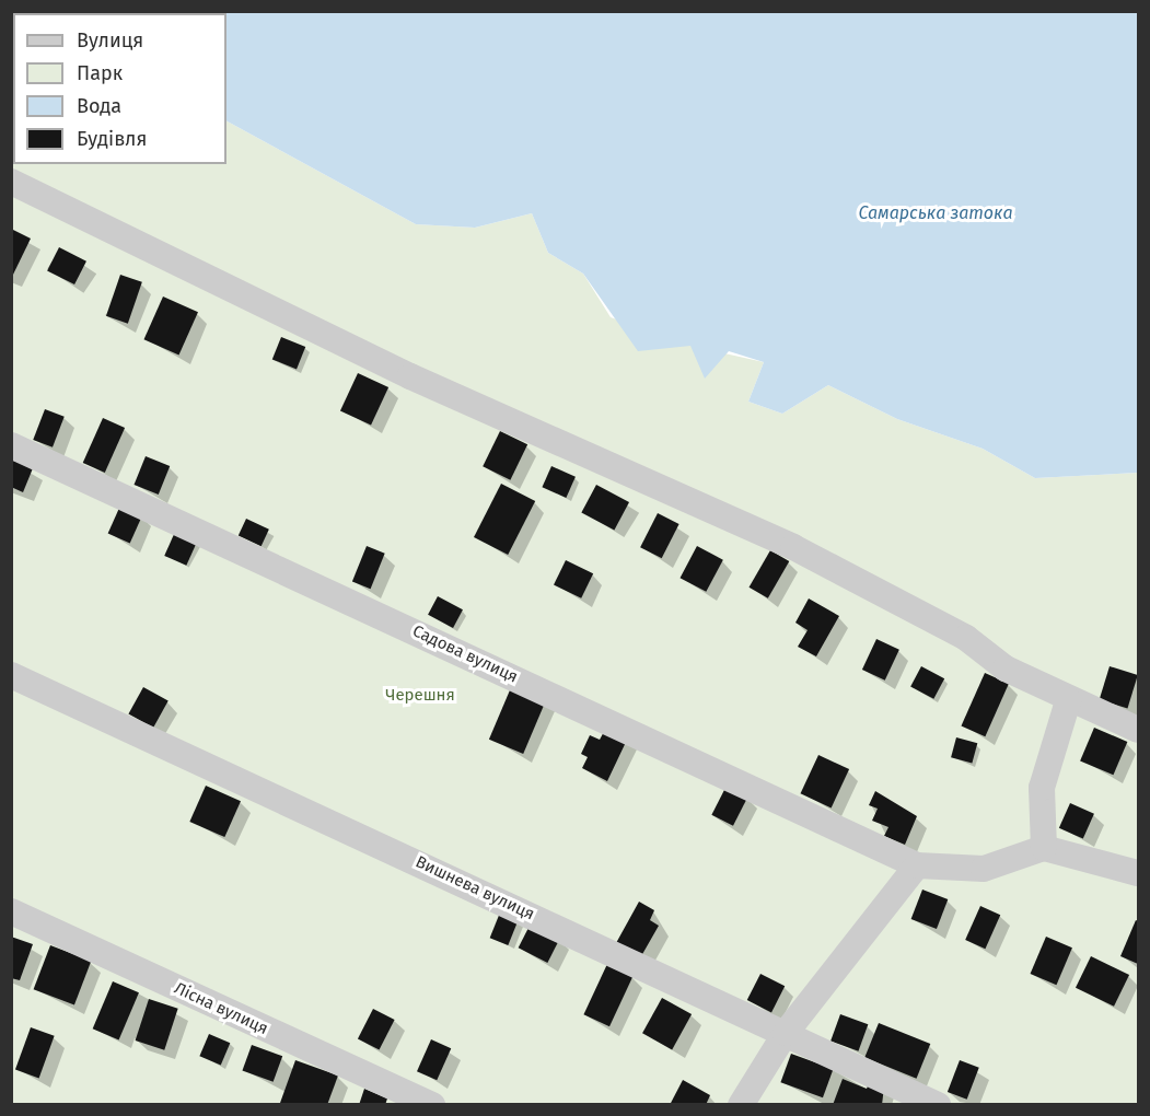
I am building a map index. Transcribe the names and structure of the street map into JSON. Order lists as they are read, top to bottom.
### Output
{
  "streets": {
    "lane": ["Садова вулиця", "Вишнева вулиця", "Лісна вулиця"]
  },
  "water": ["Самарська затока"],
  "parks": ["Черешня"],
  "legend": [
    "Вулиця",
    "Парк",
    "Вода",
    "Будівля"
  ]
}
